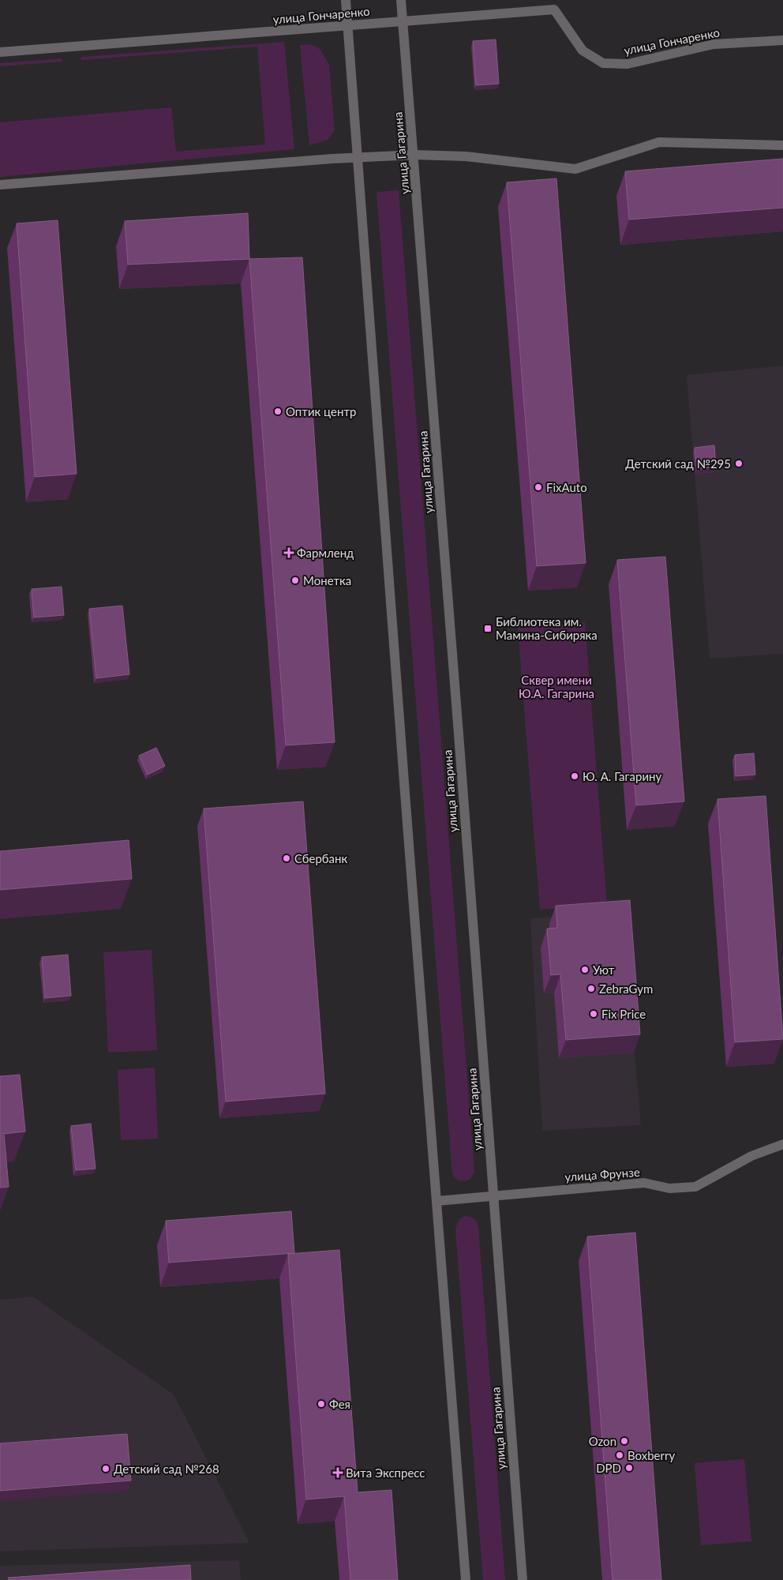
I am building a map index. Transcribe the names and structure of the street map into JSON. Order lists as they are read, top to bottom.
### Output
{
  "streets": {
    "main road": ["улица Гончаренко", "улица Гагарина", "улица Фрунзе"]
  },
  "crossings": [
    ["улица Гончаренко", "улица Гагарина"],
    ["улица Гагарина", "улица Фрунзе"]
  ],
  "parks": ["Сквер имени Ю.А. Гагарина"],
  "places": {
    "other": [
      "Оптик центр",
      "Детский сад №295",
      "FixAuto",
      "Монетка",
      "Ю. А. Гагарину",
      "Сбербанк",
      "Уют",
      "ZebraGym",
      "Fix Price",
      "Фея",
      "Ozon",
      "Boxberry",
      "DPD",
      "Детский сад №268"
    ],
    "health": ["Фармленд", "Вита Экспресс"],
    "transit": ["Библиотека им. Мамина-Сибиряка"]
  }
}
